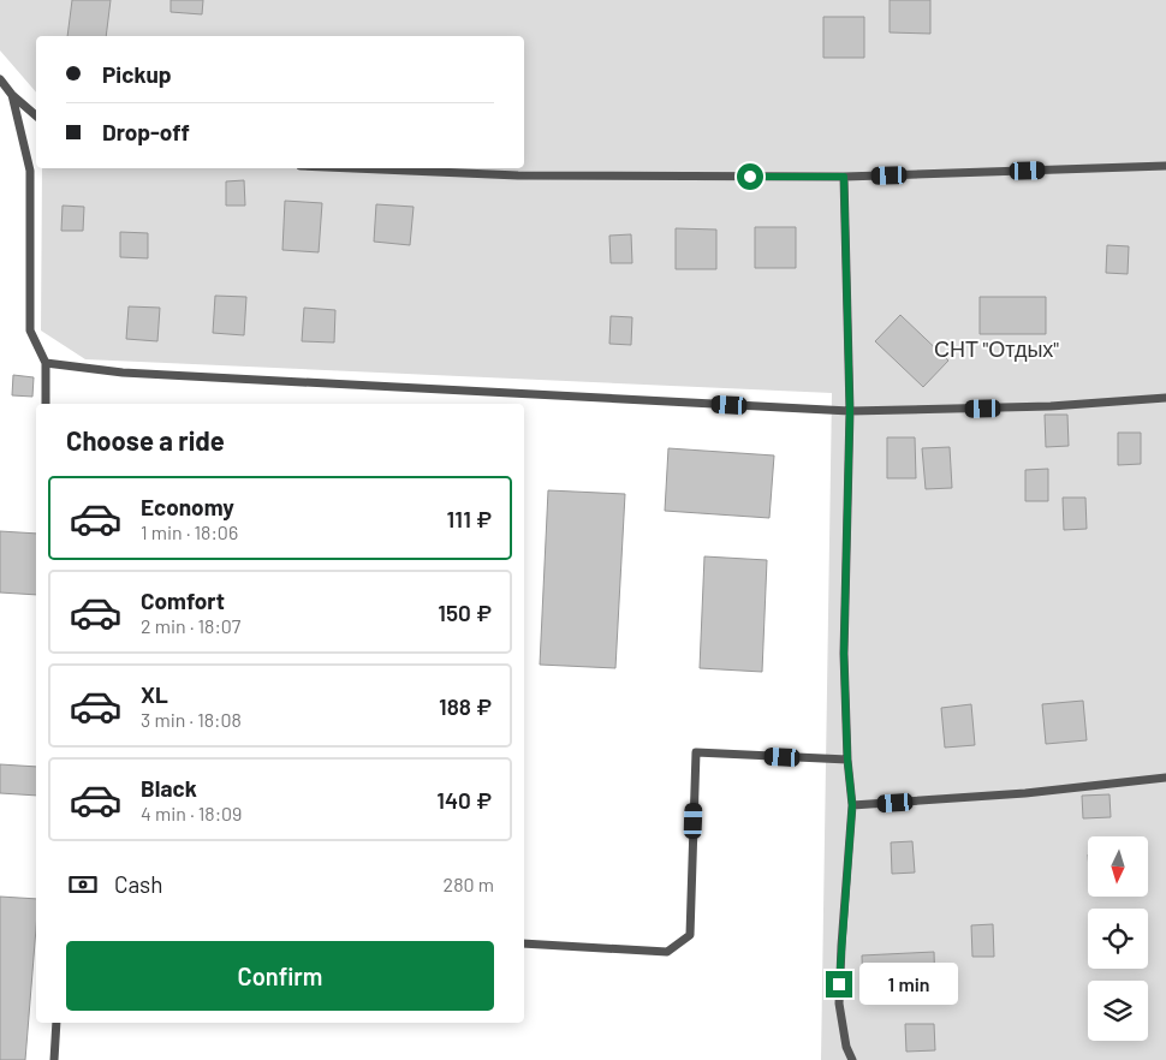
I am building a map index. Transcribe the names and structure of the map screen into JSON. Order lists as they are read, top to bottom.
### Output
{
  "parks": ["СНТ \"Отдых\""],
  "north": "bottom",
  "page": {
    "banner": ["Pickup", "Drop-off"],
    "heading": "Choose a ride",
    "list": [
      {
        "name": "Economy",
        "note": "1 min · 18:06",
        "value": "111 ₽"
      },
      {
        "name": "Comfort",
        "note": "2 min · 18:07",
        "value": "150 ₽"
      },
      {
        "name": "XL",
        "note": "3 min · 18:08",
        "value": "188 ₽"
      },
      {
        "name": "Black",
        "note": "4 min · 18:09",
        "value": "140 ₽"
      }
    ],
    "pay": ["Cash", "280 m"],
    "buttons": "Confirm",
    "bubble": "1 min"
  }
}
